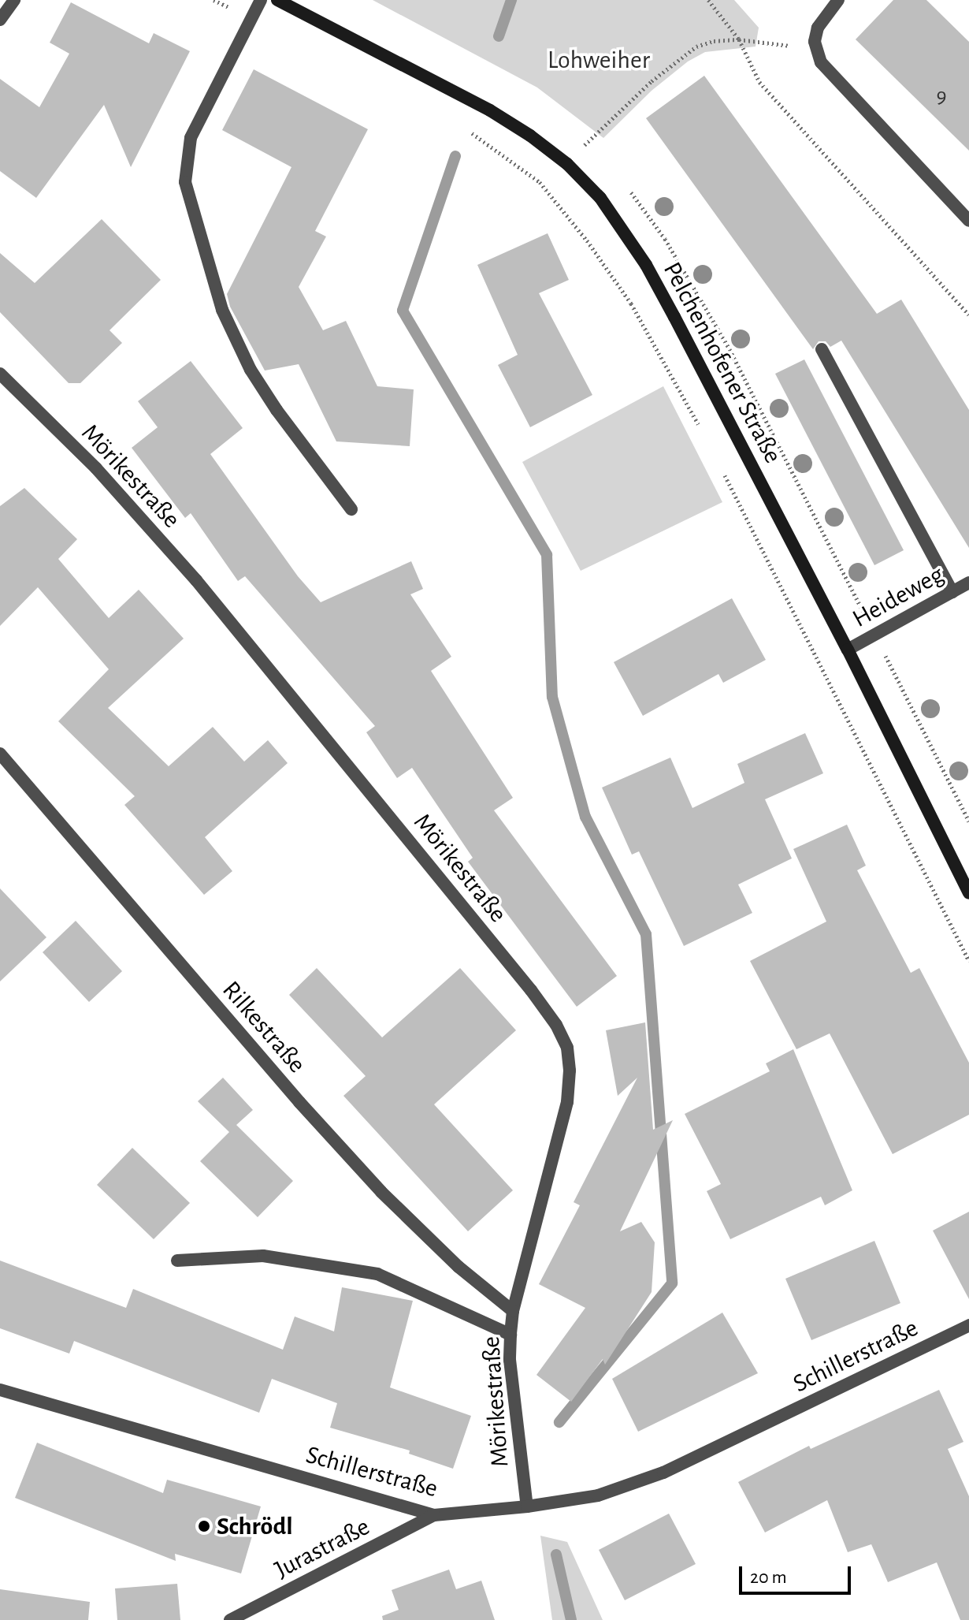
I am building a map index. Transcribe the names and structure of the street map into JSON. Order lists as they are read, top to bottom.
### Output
{
  "streets": {
    "main road": ["Pelchenhofener Straße"],
    "street": [
      "Mörikestraße",
      "Heideweg",
      "Rilkestraße",
      "Schillerstraße",
      "Jurastraße"
    ]
  },
  "crossings": [
    ["Pelchenhofener Straße", "Heideweg"],
    ["Mörikestraße", "Rilkestraße"],
    ["Mörikestraße", "Schillerstraße"],
    ["Schillerstraße", "Jurastraße"]
  ],
  "parks": ["Lohweiher"],
  "places": ["Schrödl"],
  "house_numbers": ["9"],
  "scale_bar": "20 m"
}
